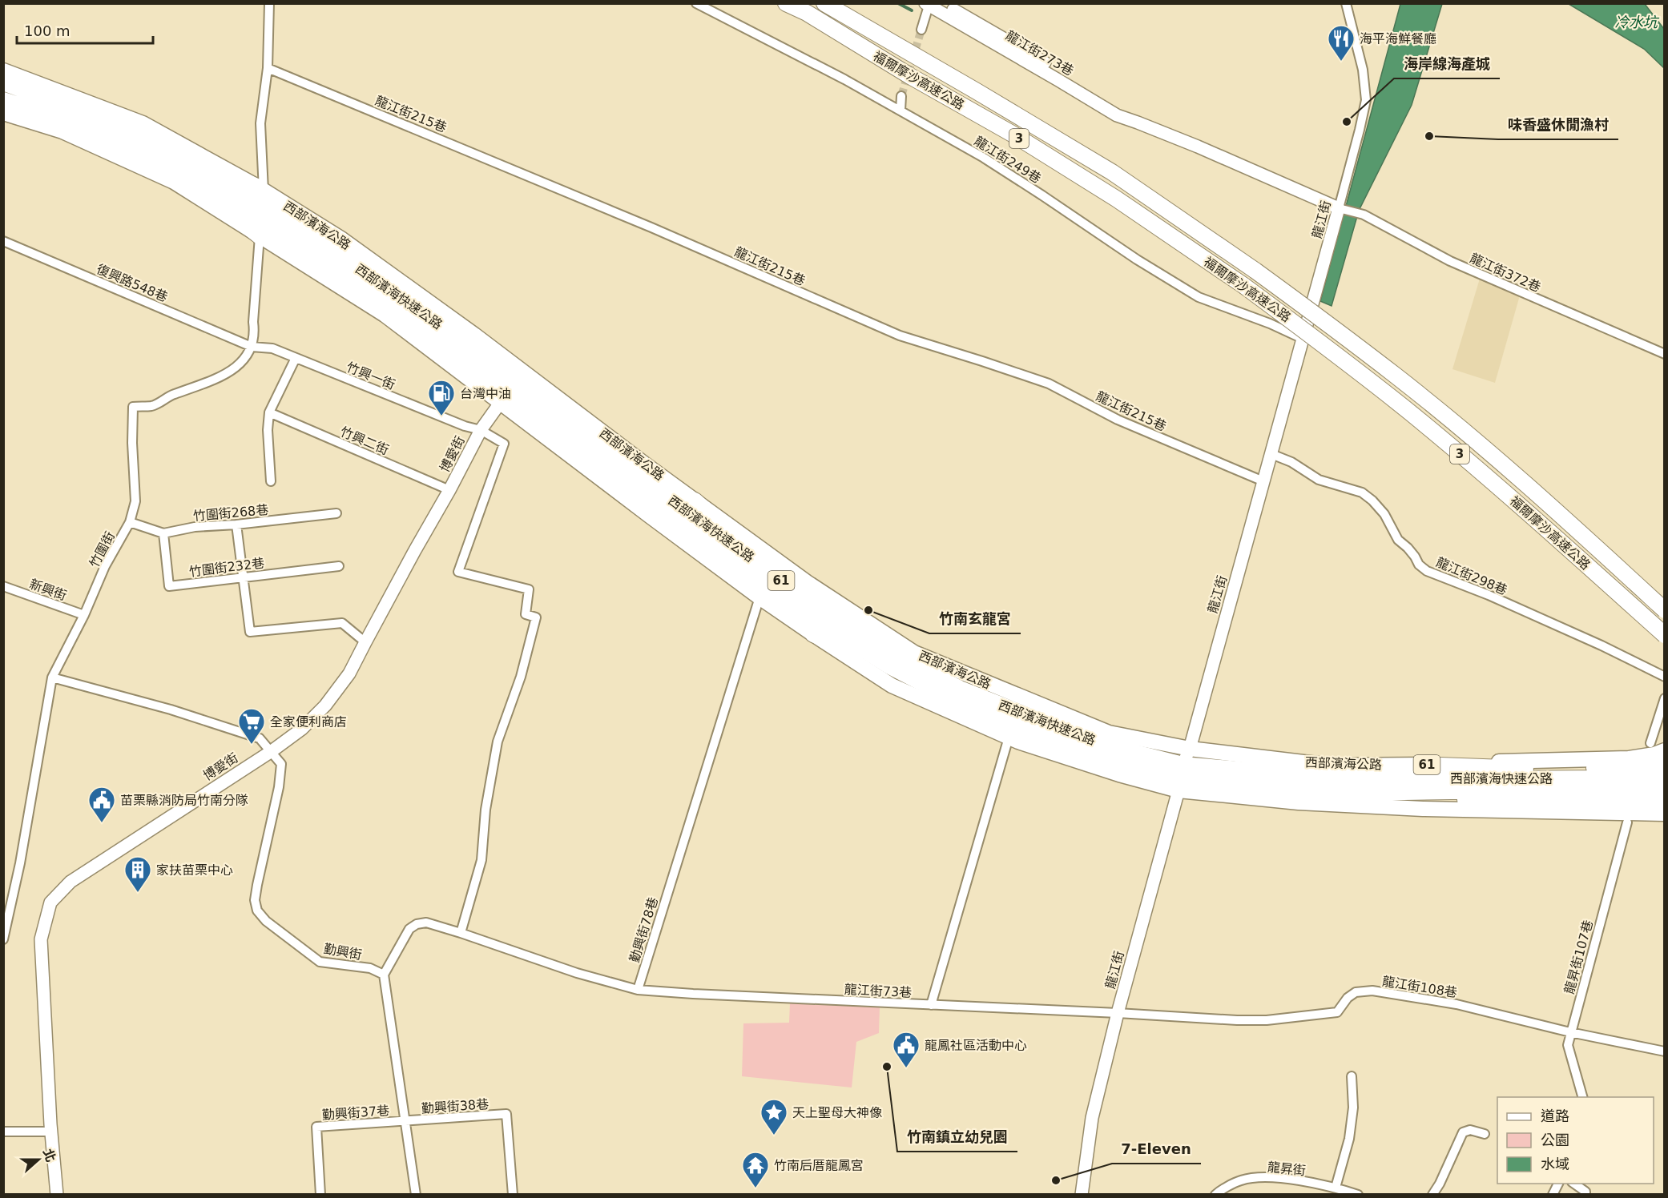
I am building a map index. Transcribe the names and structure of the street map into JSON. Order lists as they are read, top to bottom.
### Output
{
  "streets": {
    "highway": [
      "福爾摩沙高速公路",
      "3",
      "西部濱海快速公路",
      "61"
    ],
    "main road": ["西部濱海公路"],
    "street": [
      "龍江街273巷",
      "龍江街215巷",
      "龍江街249巷",
      "龍江街",
      "龍江街372巷",
      "復興路548巷",
      "竹興一街",
      "竹興二街",
      "博愛街",
      "竹圍街268巷",
      "竹圍街",
      "竹圍街232巷",
      "龍江街298巷",
      "新興街",
      "勤興街78巷",
      "勤興街",
      "龍昇街107巷",
      "龍江街108巷",
      "龍江街73巷",
      "勤興街38巷",
      "勤興街37巷",
      "龍昇街"
    ]
  },
  "crossings": [
    ["龍江街273巷", "龍江街"],
    ["龍江街273巷", "龍江街372巷"],
    ["龍江街215巷", "龍江街"],
    ["龍江街249巷", "龍江街"],
    ["龍江街", "西部濱海公路"],
    ["龍江街", "龍江街372巷"],
    ["龍江街", "西部濱海快速公路"],
    ["龍江街", "龍江街298巷"],
    ["龍江街", "龍江街108巷"],
    ["龍江街", "龍江街73巷"],
    ["西部濱海公路", "西部濱海快速公路"],
    ["西部濱海公路", "博愛街"],
    ["西部濱海公路", "勤興街78巷"],
    ["復興路548巷", "竹興一街"],
    ["復興路548巷", "竹圍街"],
    ["西部濱海快速公路", "博愛街"],
    ["竹興一街", "博愛街"],
    ["竹興一街", "竹圍街"],
    ["竹興二街", "博愛街"],
    ["博愛街", "勤興街"],
    ["竹圍街268巷", "竹圍街232巷"],
    ["竹圍街", "新興街"],
    ["勤興街78巷", "龍江街73巷"],
    ["龍昇街107巷", "龍江街108巷"],
    ["龍江街108巷", "龍江街73巷"],
    ["勤興街38巷", "勤興街37巷"]
  ],
  "water": ["冷水坑"],
  "places": {
    "restaurant": ["海平海鮮餐廳"],
    "other": [
      "海岸線海產城",
      "味香盛休閒漁村",
      "竹南玄龍宮",
      "竹南鎮立幼兒園",
      "7-Eleven"
    ],
    "fuel station": ["台灣中油"],
    "supermarket": ["全家便利商店"],
    "public building": ["苗栗縣消防局竹南分隊", "龍鳳社區活動中心"],
    "building": ["家扶苗栗中心"],
    "place": ["天上聖母大神像"],
    "temple": ["竹南后厝龍鳳宮"]
  },
  "legend": ["道路", "公園", "水域"],
  "scale_bar": "100 m",
  "north": "right"
}
